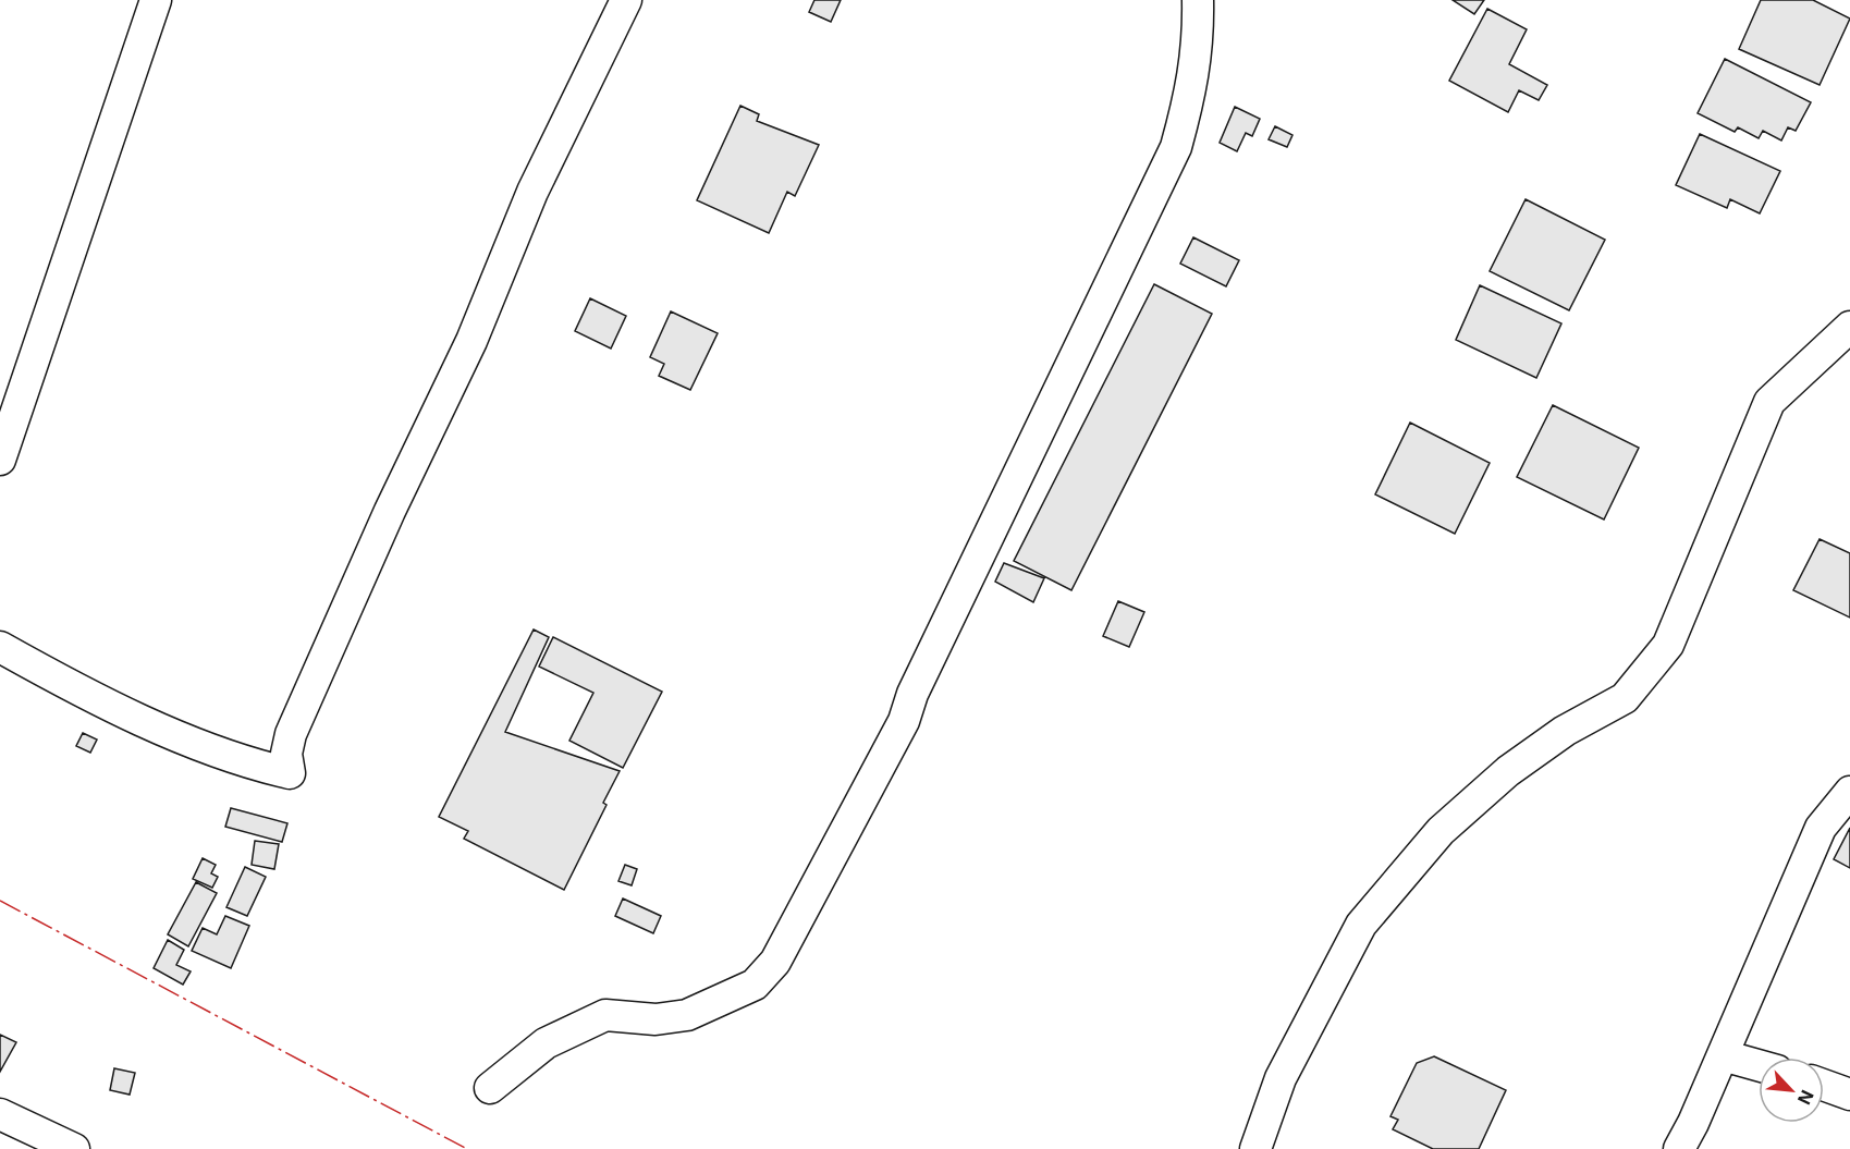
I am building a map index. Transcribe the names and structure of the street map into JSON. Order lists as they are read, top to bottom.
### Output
{
  "north": "bottom right"
}
